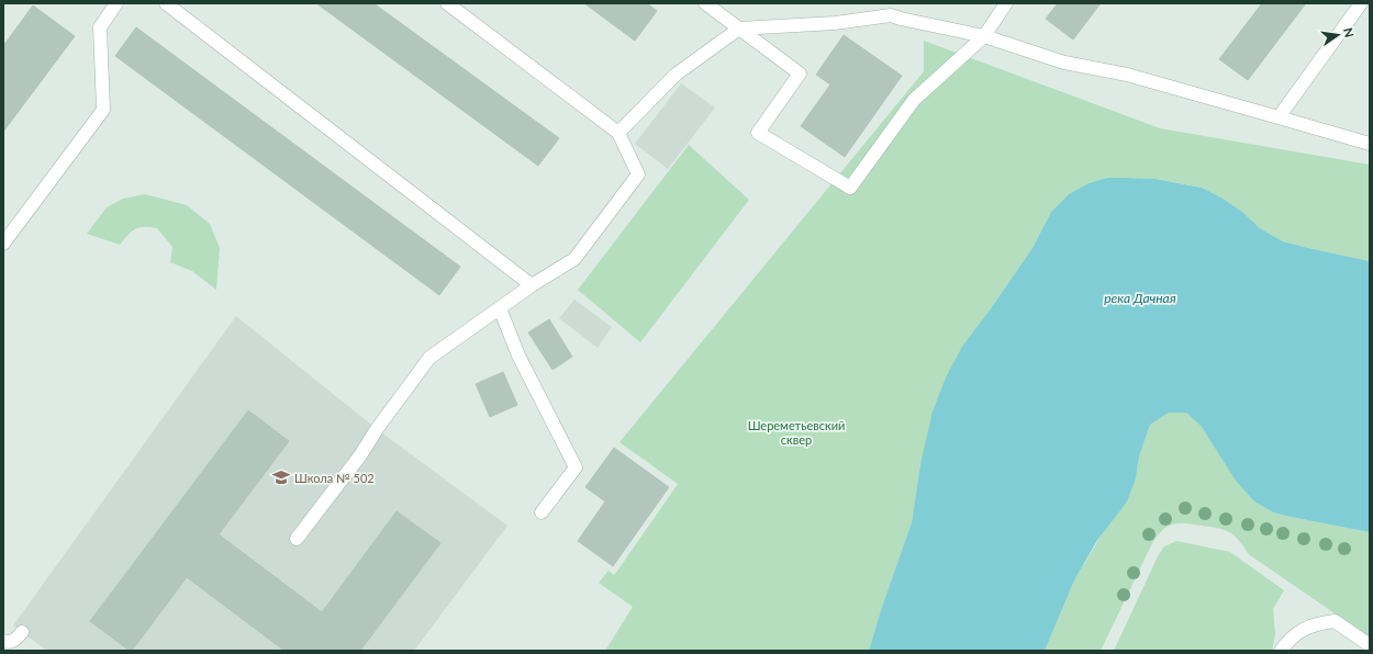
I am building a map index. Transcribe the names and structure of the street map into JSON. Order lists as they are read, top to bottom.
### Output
{
  "water": ["река Дачная"],
  "parks": ["Шереметьевский сквер"],
  "places": {
    "school or university": ["Школа № 502"]
  },
  "north": "right"
}
